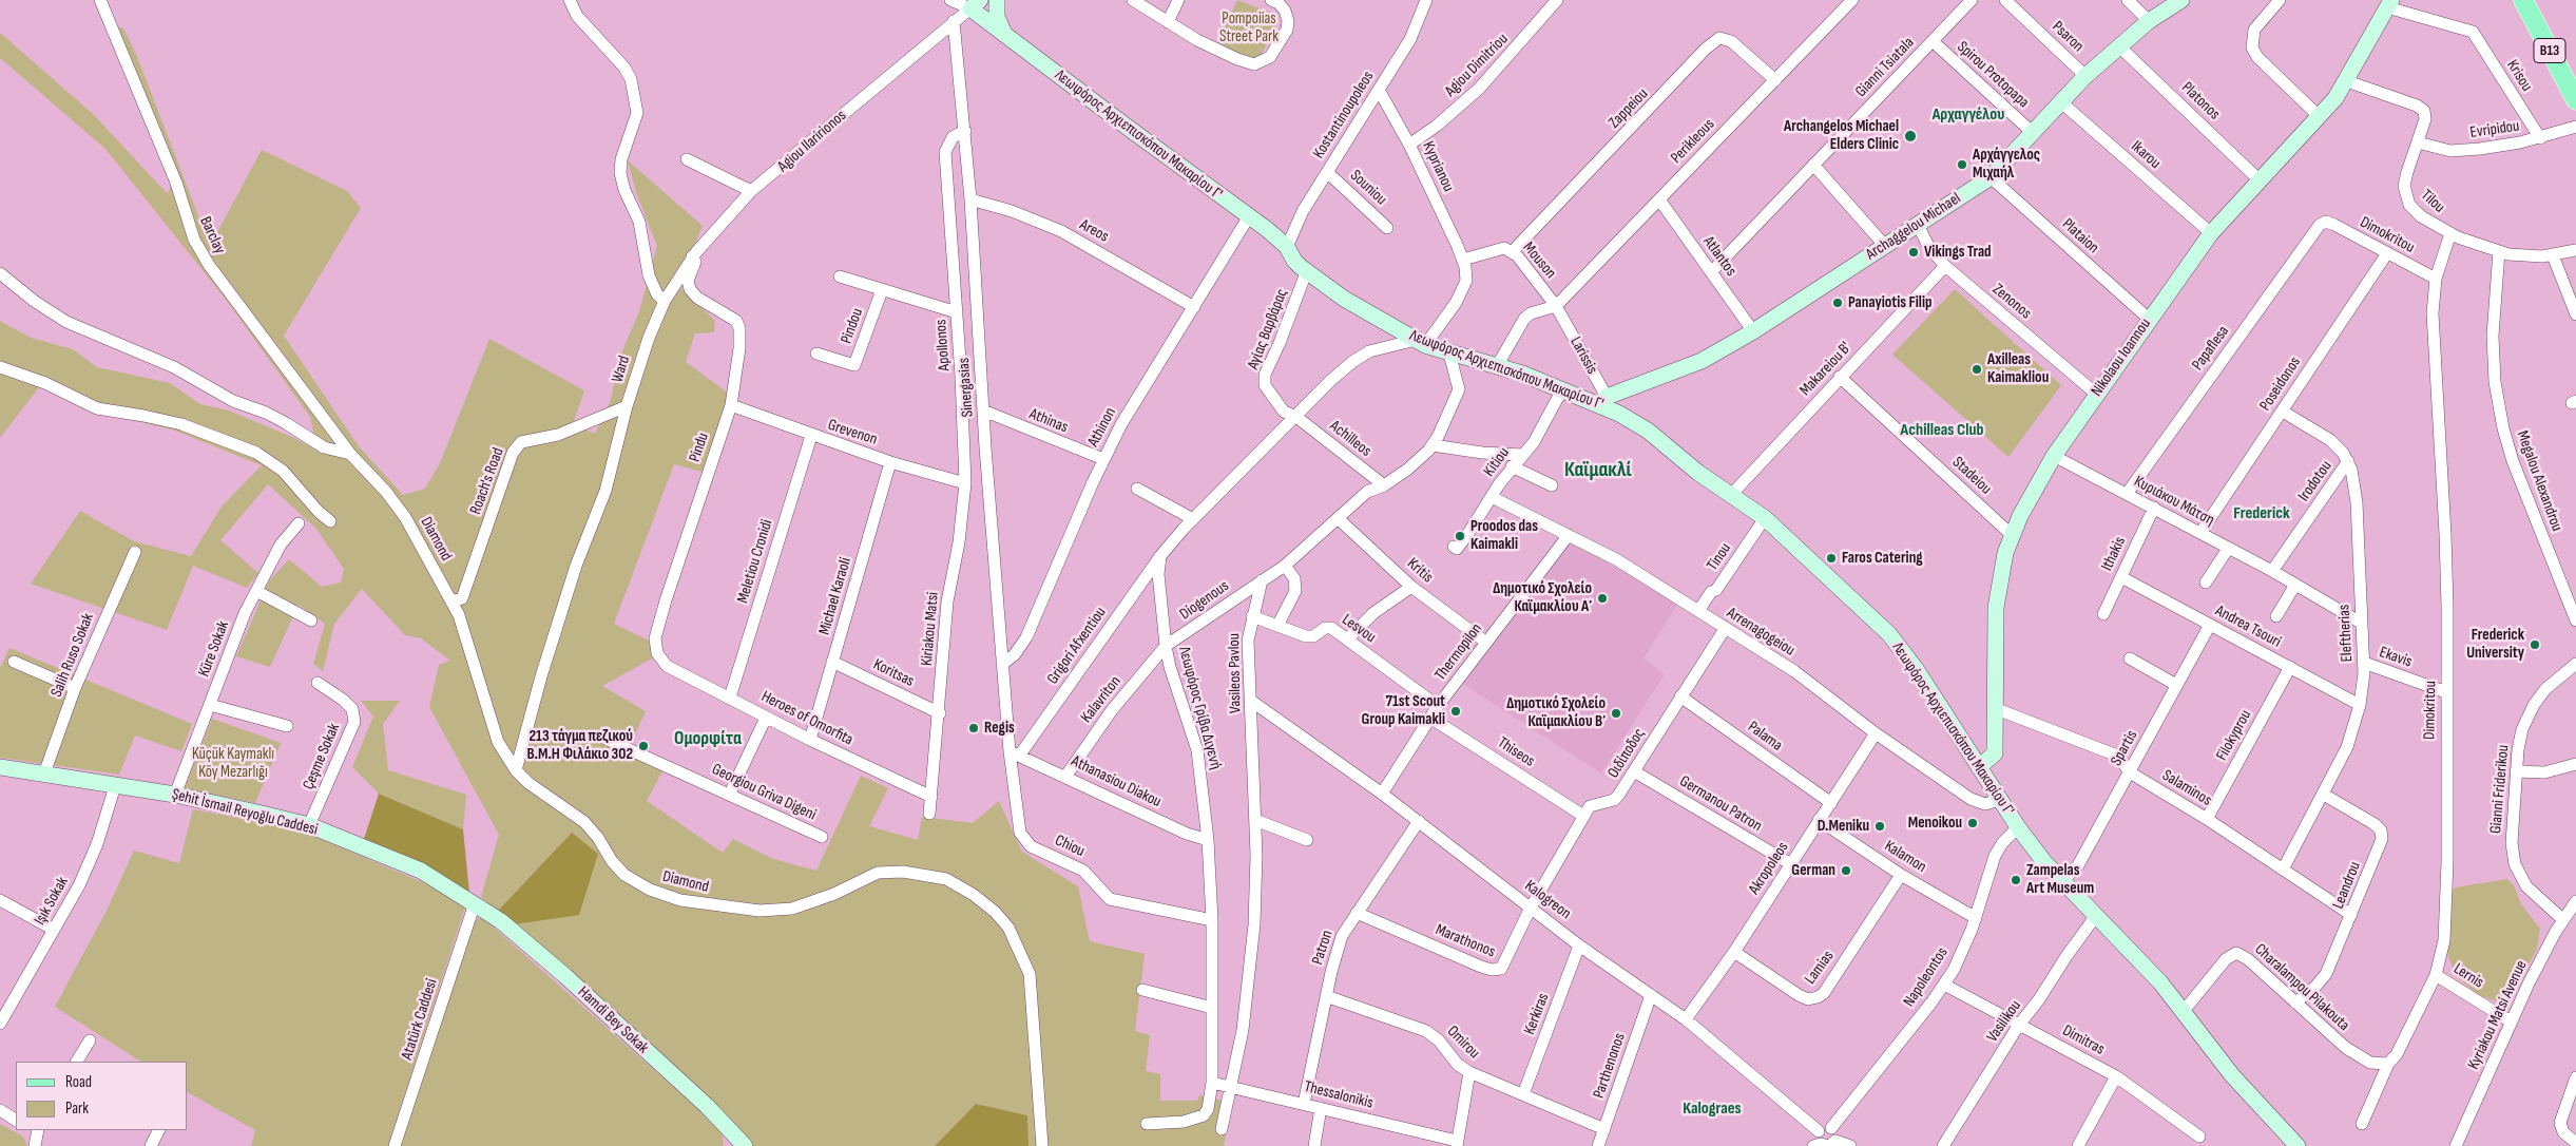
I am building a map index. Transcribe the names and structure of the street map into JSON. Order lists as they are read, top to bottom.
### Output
{
  "streets": {
    "main road": ["B13"],
    "street": [
      "Psaron",
      "Agiou Dimitriou",
      "Gianni Tsiatala",
      "Spirou Protopapa",
      "Krisou",
      "Platonos",
      "Zappeiou",
      "Kostantinoupoleos",
      "Evripidou",
      "Λεωφόρος Αρχιεπισκόπου Μακαρίου Γ'",
      "Agiou Ilaririonos",
      "Perikleous",
      "Ikarou",
      "Kyprianou",
      "Souniou",
      "Tilou",
      "Archaggelou Michael",
      "Areos",
      "Barclay",
      "Dimokritou",
      "Plataion",
      "Atlantos",
      "Mouson",
      "Zenonos",
      "Pindou",
      "Αγίας Βαρβάρας",
      "Apollonos",
      "Papaflesa",
      "Larissis",
      "Nikolaou Ioannou",
      "Ward",
      "Makareiou B'",
      "Poseidonos",
      "Sinergasias",
      "Athinas",
      "Athinon",
      "Grevenon",
      "Achilleos",
      "Pindu",
      "Kitiou",
      "Stadeiou",
      "Roach's Road",
      "Irodotou",
      "Megalou Alexandrou",
      "Κυριάκου Μάτση",
      "Diamond",
      "Ithakis",
      "Tinou",
      "Meletiou Cronidi",
      "Kritis",
      "Michael Karaoli",
      "Diogenous",
      "Andrea Tsouri",
      "Kiriakou Matsi",
      "Lesvou",
      "Arrenagogeiou",
      "Eleftherias",
      "Grigori Afxentiou",
      "Küre Sokak",
      "Thermopilon",
      "Salih Ruso Sokak",
      "Ekavis",
      "Koritsas",
      "Vasileos Pavlou",
      "Kalavriton",
      "Λεωφόρος Γρίβα Διγενή",
      "Heroes of Omorfita",
      "Filokyprou",
      "Palama",
      "Spartis",
      "Thiseos",
      "Οιδίποδος",
      "Çeşme Sokak",
      "Athanasiou Diakou",
      "Salaminos",
      "Gianni Friderikou",
      "Georgiou Griva Digeni",
      "Germanou Patron",
      "Şehit İsmail Reyoğlu Caddesi",
      "Chiou",
      "Kalamon",
      "Akropoleos",
      "Leandrou",
      "Kalogreon",
      "Işık Sokak",
      "Marathonos",
      "Patron",
      "Lamias",
      "Lernis",
      "Napoleontos",
      "Charalampou Pilakouta",
      "Kerkiras",
      "Kyriakou Matsi Avenue",
      "Atatürk Caddesi",
      "Hamdi Bey Sokak",
      "Vasilikou",
      "Dimitras",
      "Omirou",
      "Parthenonos",
      "Thessalonikis"
    ]
  },
  "crossings": [
    ["Psaron", "Archaggelou Michael"],
    ["Agiou Dimitriou", "Kyprianou"],
    ["Gianni Tsiatala", "Spirou Protopapa"],
    ["Gianni Tsiatala", "Atlantos"],
    ["Spirou Protopapa", "Archaggelou Michael"],
    ["Krisou", "Evripidou"],
    ["Krisou", "Nikolaou Ioannou"],
    ["Platonos", "Archaggelou Michael"],
    ["Platonos", "Nikolaou Ioannou"],
    ["Zappeiou", "Perikleous"],
    ["Zappeiou", "Mouson"],
    ["Kostantinoupoleos", "Λεωφόρος Αρχιεπισκόπου Μακαρίου Γ'"],
    ["Kostantinoupoleos", "Kyprianou"],
    ["Kostantinoupoleos", "Souniou"],
    ["Evripidou", "Tilou"],
    ["Λεωφόρος Αρχιεπισκόπου Μακαρίου Γ'", "Agiou Ilaririonos"],
    ["Λεωφόρος Αρχιεπισκόπου Μακαρίου Γ'", "Archaggelou Michael"],
    ["Λεωφόρος Αρχιεπισκόπου Μακαρίου Γ'", "Αγίας Βαρβάρας"],
    ["Λεωφόρος Αρχιεπισκόπου Μακαρίου Γ'", "Larissis"],
    ["Λεωφόρος Αρχιεπισκόπου Μακαρίου Γ'", "Nikolaou Ioannou"],
    ["Λεωφόρος Αρχιεπισκόπου Μακαρίου Γ'", "Makareiou B'"],
    ["Λεωφόρος Αρχιεπισκόπου Μακαρίου Γ'", "Athinon"],
    ["Λεωφόρος Αρχιεπισκόπου Μακαρίου Γ'", "Kitiou"],
    ["Λεωφόρος Αρχιεπισκόπου Μακαρίου Γ'", "Tinou"],
    ["Λεωφόρος Αρχιεπισκόπου Μακαρίου Γ'", "Arrenagogeiou"],
    ["Λεωφόρος Αρχιεπισκόπου Μακαρίου Γ'", "Spartis"],
    ["Λεωφόρος Αρχιεπισκόπου Μακαρίου Γ'", "Napoleontos"],
    ["Λεωφόρος Αρχιεπισκόπου Μακαρίου Γ'", "Charalampou Pilakouta"],
    ["Λεωφόρος Αρχιεπισκόπου Μακαρίου Γ'", "Vasilikou"],
    ["Agiou Ilaririonos", "Ward"],
    ["Agiou Ilaririonos", "Sinergasias"],
    ["Agiou Ilaririonos", "Pindu"],
    ["Perikleous", "Atlantos"],
    ["Perikleous", "Mouson"],
    ["Perikleous", "Larissis"],
    ["Ikarou", "Archaggelou Michael"],
    ["Ikarou", "Nikolaou Ioannou"],
    ["Kyprianou", "Mouson"],
    ["Tilou", "Dimokritou"],
    ["Tilou", "Nikolaou Ioannou"],
    ["Tilou", "Megalou Alexandrou"],
    ["Archaggelou Michael", "Plataion"],
    ["Archaggelou Michael", "Atlantos"],
    ["Archaggelou Michael", "Zenonos"],
    ["Archaggelou Michael", "Larissis"],
    ["Areos", "Sinergasias"],
    ["Areos", "Athinon"],
    ["Barclay", "Diamond"],
    ["Dimokritou", "Papaflesa"],
    ["Dimokritou", "Poseidonos"],
    ["Dimokritou", "Ekavis"],
    ["Dimokritou", "Lernis"],
    ["Dimokritou", "Charalampou Pilakouta"],
    ["Plataion", "Nikolaou Ioannou"],
    ["Mouson", "Larissis"],
    ["Zenonos", "Nikolaou Ioannou"],
    ["Zenonos", "Makareiou B'"],
    ["Αγίας Βαρβάρας", "Achilleos"],
    ["Apollonos", "Sinergasias"],
    ["Apollonos", "Kiriakou Matsi"],
    ["Papaflesa", "Κυριάκου Μάτση"],
    ["Nikolaou Ioannou", "Stadeiou"],
    ["Nikolaou Ioannou", "Κυριάκου Μάτση"],
    ["Nikolaou Ioannou", "Salaminos"],
    ["Ward", "Roach's Road"],
    ["Ward", "Diamond"],
    ["Makareiou B'", "Stadeiou"],
    ["Poseidonos", "Κυριάκου Μάτση"],
    ["Poseidonos", "Eleftherias"],
    ["Sinergasias", "Athinas"],
    ["Sinergasias", "Athinon"],
    ["Sinergasias", "Grigori Afxentiou"],
    ["Sinergasias", "Athanasiou Diakou"],
    ["Sinergasias", "Chiou"],
    ["Athinas", "Athinon"],
    ["Grevenon", "Pindu"],
    ["Grevenon", "Meletiou Cronidi"],
    ["Grevenon", "Michael Karaoli"],
    ["Grevenon", "Kiriakou Matsi"],
    ["Pindu", "Heroes of Omorfita"],
    ["Kitiou", "Arrenagogeiou"],
    ["Roach's Road", "Diamond"],
    ["Irodotou", "Κυριάκου Μάτση"],
    ["Irodotou", "Eleftherias"],
    ["Κυριάκου Μάτση", "Ithakis"],
    ["Κυριάκου Μάτση", "Eleftherias"],
    ["Ithakis", "Andrea Tsouri"],
    ["Tinou", "Arrenagogeiou"],
    ["Meletiou Cronidi", "Heroes of Omorfita"],
    ["Kritis", "Thermopilon"],
    ["Michael Karaoli", "Koritsas"],
    ["Michael Karaoli", "Heroes of Omorfita"],
    ["Diogenous", "Vasileos Pavlou"],
    ["Diogenous", "Kalavriton"],
    ["Diogenous", "Λεωφόρος Γρίβα Διγενή"],
    ["Andrea Tsouri", "Eleftherias"],
    ["Andrea Tsouri", "Filokyprou"],
    ["Andrea Tsouri", "Spartis"],
    ["Kiriakou Matsi", "Koritsas"],
    ["Kiriakou Matsi", "Heroes of Omorfita"],
    ["Lesvou", "Thermopilon"],
    ["Lesvou", "Vasileos Pavlou"],
    ["Arrenagogeiou", "Thermopilon"],
    ["Arrenagogeiou", "Οιδίποδος"],
    ["Arrenagogeiou", "Akropoleos"],
    ["Eleftherias", "Ekavis"],
    ["Eleftherias", "Salaminos"],
    ["Eleftherias", "Leandrou"],
    ["Grigori Afxentiou", "Λεωφόρος Γρίβα Διγενή"],
    ["Grigori Afxentiou", "Athanasiou Diakou"],
    ["Grigori Afxentiou", "Chiou"],
    ["Küre Sokak", "Şehit İsmail Reyoğlu Caddesi"],
    ["Thermopilon", "Thiseos"],
    ["Thermopilon", "Kalogreon"],
    ["Salih Ruso Sokak", "Şehit İsmail Reyoğlu Caddesi"],
    ["Vasileos Pavlou", "Kalogreon"],
    ["Vasileos Pavlou", "Thessalonikis"],
    ["Kalavriton", "Λεωφόρος Γρίβα Διγενή"],
    ["Kalavriton", "Athanasiou Diakou"],
    ["Λεωφόρος Γρίβα Διγενή", "Athanasiou Diakou"],
    ["Λεωφόρος Γρίβα Διγενή", "Chiou"],
    ["Λεωφόρος Γρίβα Διγενή", "Thessalonikis"],
    ["Filokyprou", "Salaminos"],
    ["Palama", "Οιδίποδος"],
    ["Palama", "Akropoleos"],
    ["Spartis", "Salaminos"],
    ["Thiseos", "Οιδίποδος"],
    ["Οιδίποδος", "Germanou Patron"],
    ["Οιδίποδος", "Kalogreon"],
    ["Οιδίποδος", "Marathonos"],
    ["Çeşme Sokak", "Şehit İsmail Reyoğlu Caddesi"],
    ["Athanasiou Diakou", "Chiou"],
    ["Salaminos", "Leandrou"],
    ["Gianni Friderikou", "Kyriakou Matsi Avenue"],
    ["Germanou Patron", "Akropoleos"],
    ["Şehit İsmail Reyoğlu Caddesi", "Işık Sokak"],
    ["Şehit İsmail Reyoğlu Caddesi", "Atatürk Caddesi"],
    ["Şehit İsmail Reyoğlu Caddesi", "Hamdi Bey Sokak"],
    ["Kalamon", "Akropoleos"],
    ["Kalamon", "Lamias"],
    ["Kalamon", "Napoleontos"],
    ["Akropoleos", "Kalogreon"],
    ["Akropoleos", "Lamias"],
    ["Leandrou", "Charalampou Pilakouta"],
    ["Kalogreon", "Marathonos"],
    ["Kalogreon", "Patron"],
    ["Kalogreon", "Napoleontos"],
    ["Kalogreon", "Kerkiras"],
    ["Kalogreon", "Parthenonos"],
    ["Marathonos", "Patron"],
    ["Patron", "Omirou"],
    ["Patron", "Thessalonikis"],
    ["Lernis", "Kyriakou Matsi Avenue"],
    ["Napoleontos", "Dimitras"],
    ["Kerkiras", "Omirou"],
    ["Atatürk Caddesi", "Hamdi Bey Sokak"],
    ["Vasilikou", "Dimitras"],
    ["Omirou", "Parthenonos"]
  ],
  "districts": [
    "Αρχαγγέλου",
    "Achilleas Club",
    "Καϊμακλί",
    "Frederick",
    "Ομορφίτα",
    "Kalograes"
  ],
  "parks": ["Pompoiias Street Park", "Küçük Kaymaklı Köy Mezarlığı"],
  "places": [
    "Archangelos Michael Elders Clinic",
    "Αρχάγγελος Μιχαήλ",
    "Vikings Trad",
    "Panayiotis Filip",
    "Axilleas Kaimakliou",
    "Proodos das Kaimakli",
    "Faros Catering",
    "Δημοτικό Σχολείο Καϊμακλίου Α΄",
    "Frederick University",
    "71st Scout Group Kaimakli",
    "Δημοτικό Σχολείο Καϊμακλίου Β΄",
    "Regis",
    "213 τάγμα πεζικού B.M.H Φιλάκιο 302",
    "Menoikou",
    "D.Meniku",
    "German",
    "Zampelas Art Museum"
  ],
  "legend": ["Road", "Park"]
}
